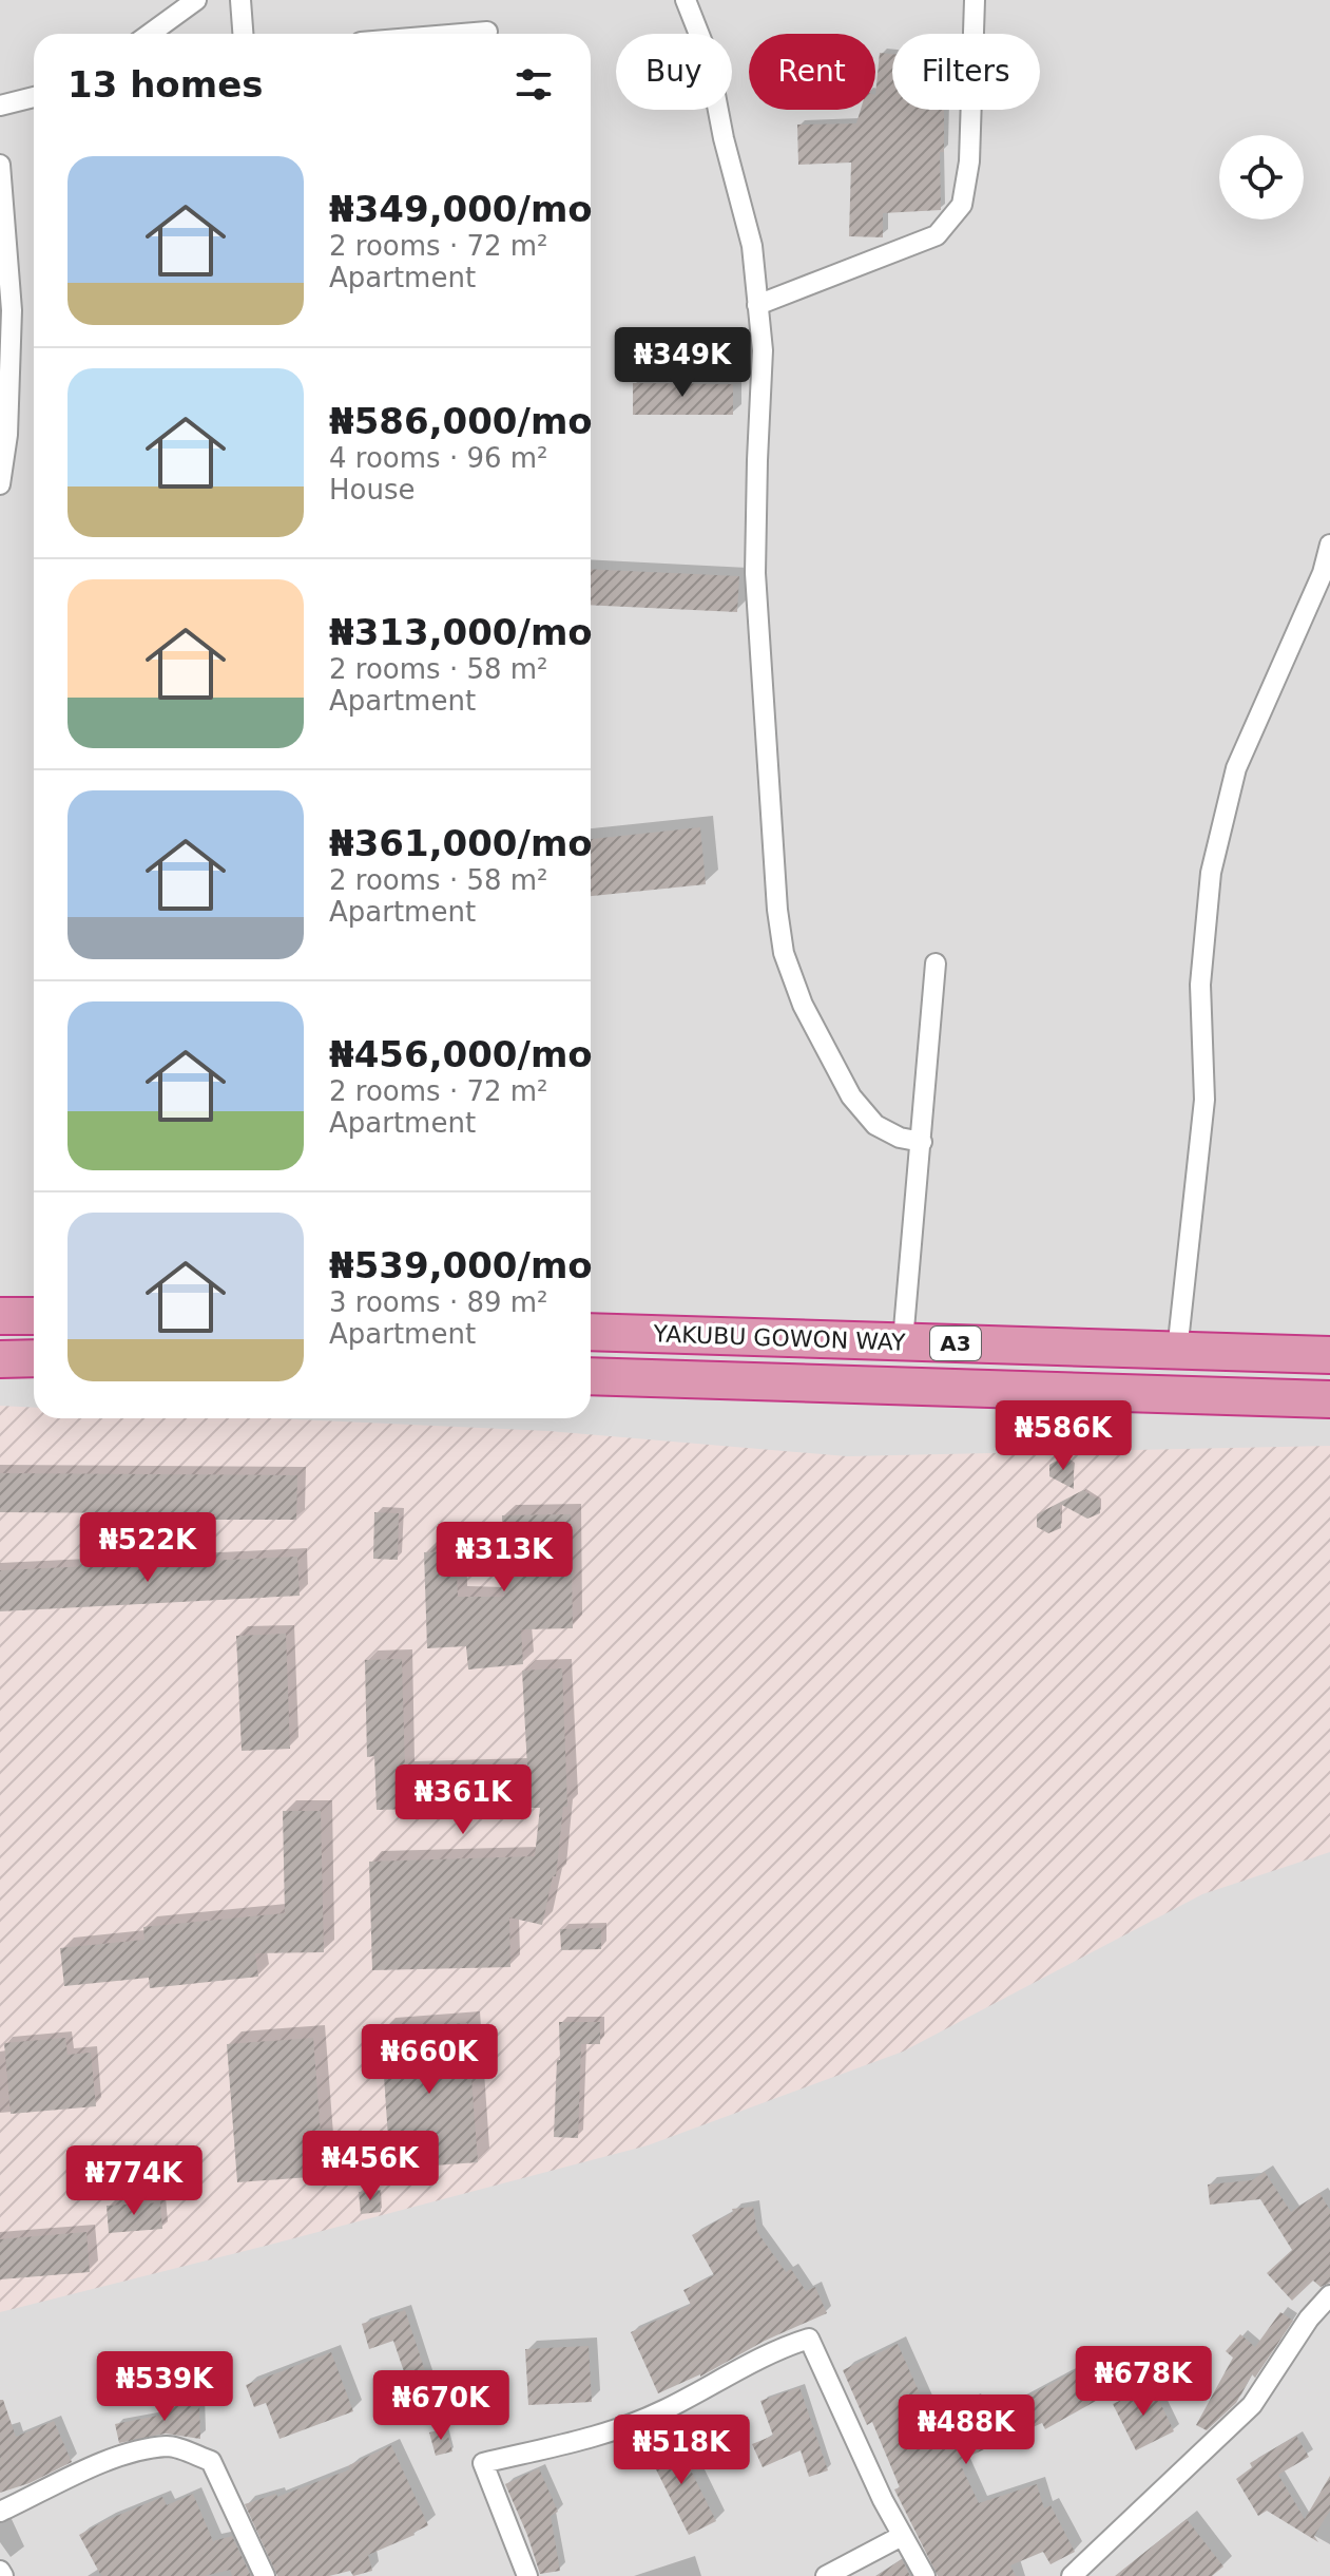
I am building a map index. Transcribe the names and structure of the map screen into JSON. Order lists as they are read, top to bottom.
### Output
{
  "streets": {
    "highway": ["YAKUBU GOWON WAY", "A3"]
  },
  "page": {
    "chip": ["Buy", "Rent", "Filters"],
    "heading": "13 homes",
    "list": [
      {
        "name": "₦349,000/mo",
        "note": "2 rooms · 72 m² · Apartment"
      },
      {
        "name": "₦586,000/mo",
        "note": "4 rooms · 96 m² · House"
      },
      {
        "name": "₦313,000/mo",
        "note": "2 rooms · 58 m² · Apartment"
      },
      {
        "name": "₦361,000/mo",
        "note": "2 rooms · 58 m² · Apartment"
      },
      {
        "name": "₦456,000/mo",
        "note": "2 rooms · 72 m² · Apartment"
      },
      {
        "name": "₦539,000/mo",
        "note": "3 rooms · 89 m² · Apartment"
      }
    ],
    "price": [
      "₦349K",
      "₦586K",
      "₦522K",
      "₦313K",
      "₦361K",
      "₦660K",
      "₦456K",
      "₦774K",
      "₦678K",
      "₦539K",
      "₦670K",
      "₦488K",
      "₦518K"
    ]
  }
}
